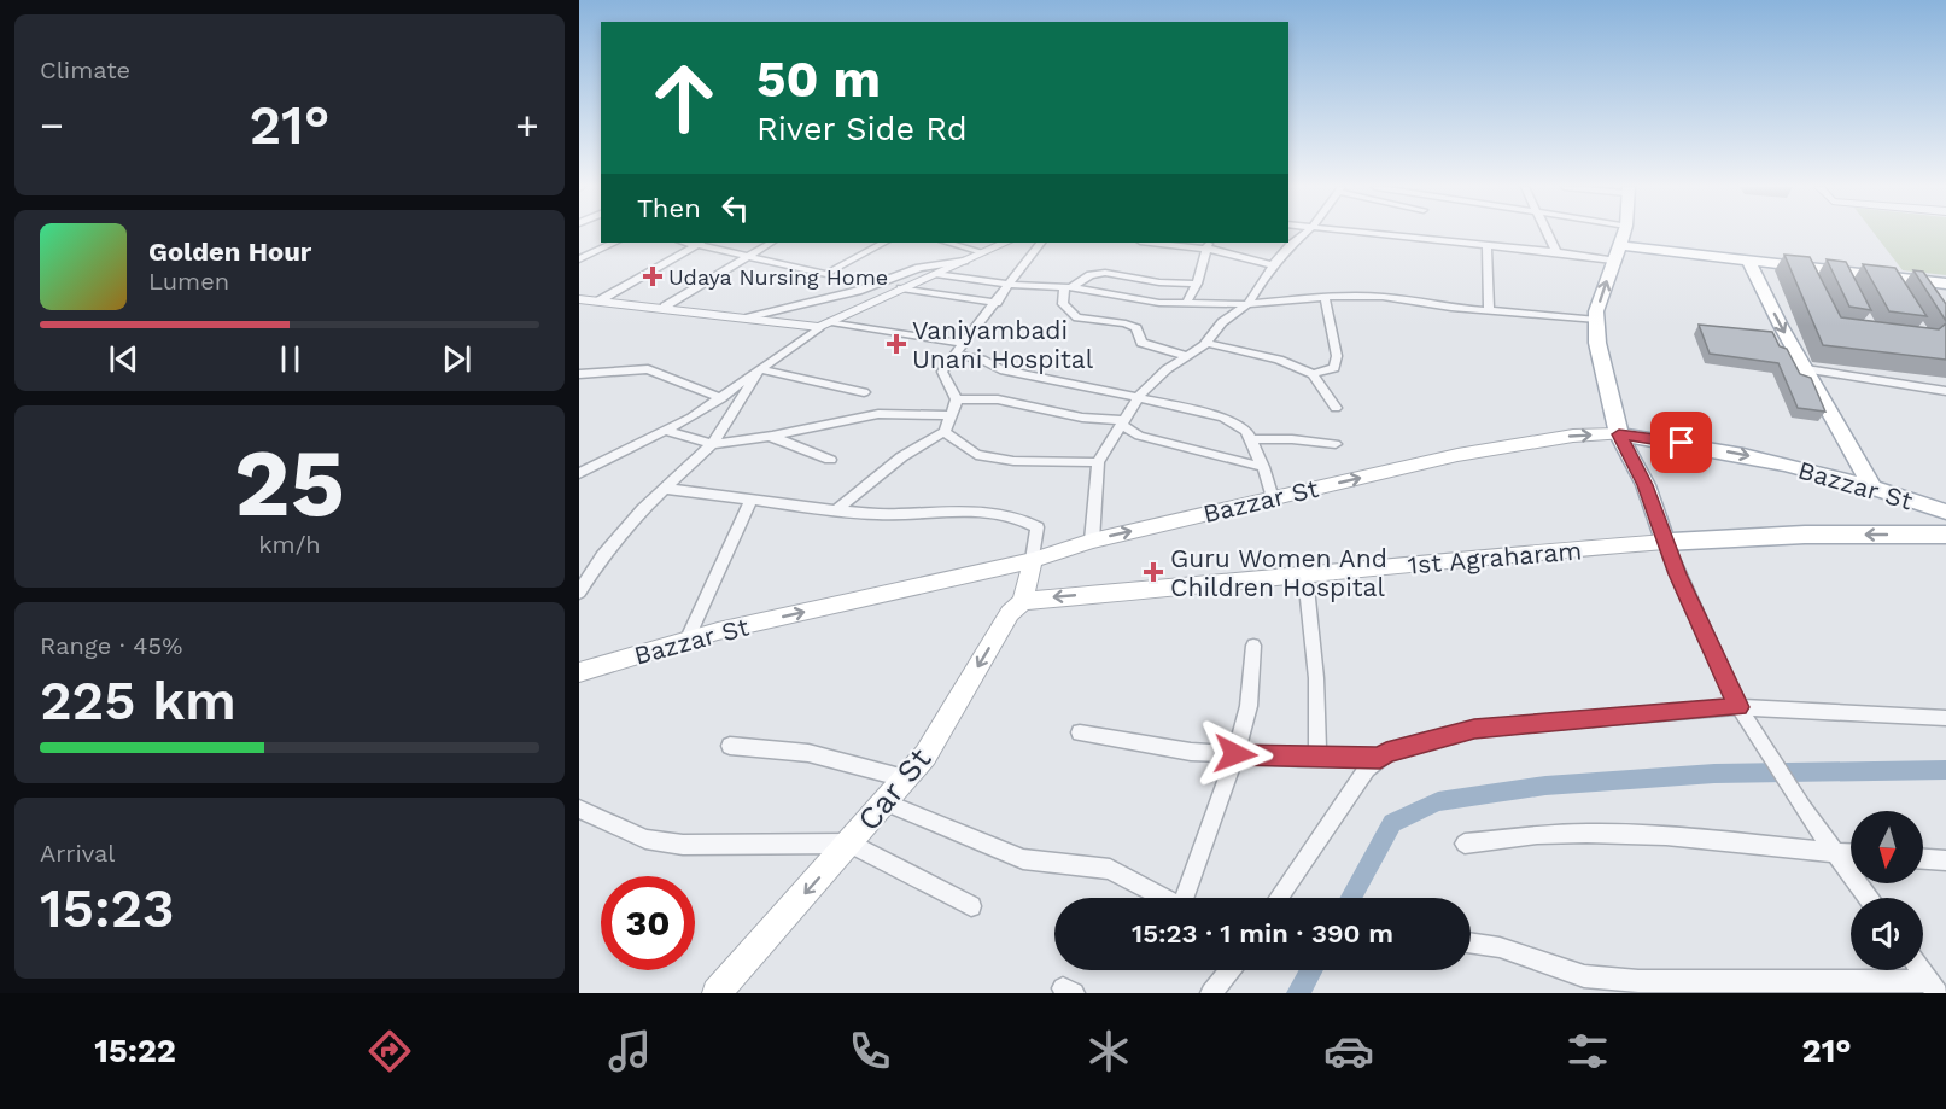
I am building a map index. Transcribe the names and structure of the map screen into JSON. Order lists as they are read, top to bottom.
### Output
{
  "streets": {
    "main road": ["Bazzar St", "1st Agraharam", "Car St"]
  },
  "crossings": [
    ["Bazzar St", "Car St"],
    ["1st Agraharam", "Car St"]
  ],
  "one_way": ["Bazzar St", "1st Agraharam", "Car St"],
  "places": {
    "health": ["Udaya Nursing Home", "Vaniyambadi Unani Hospital", "Guru Women And Children Hospital"]
  },
  "north": "bottom",
  "page": {
    "tile": [
      "Climate",
      ["25", "km/h"],
      ["Range · 45%", "225 km"],
      ["Arrival", "15:23"]
    ],
    "turn": ["50 m", "River Side Rd"],
    "heat": ["−", "21°", "+"],
    "then": "Then",
    "song": ["Golden Hour", "Lumen"],
    "limit": "30",
    "trip": "15:23 · 1 min · 390 m",
    "tabs": ["15:22", "21°"]
  }
}
